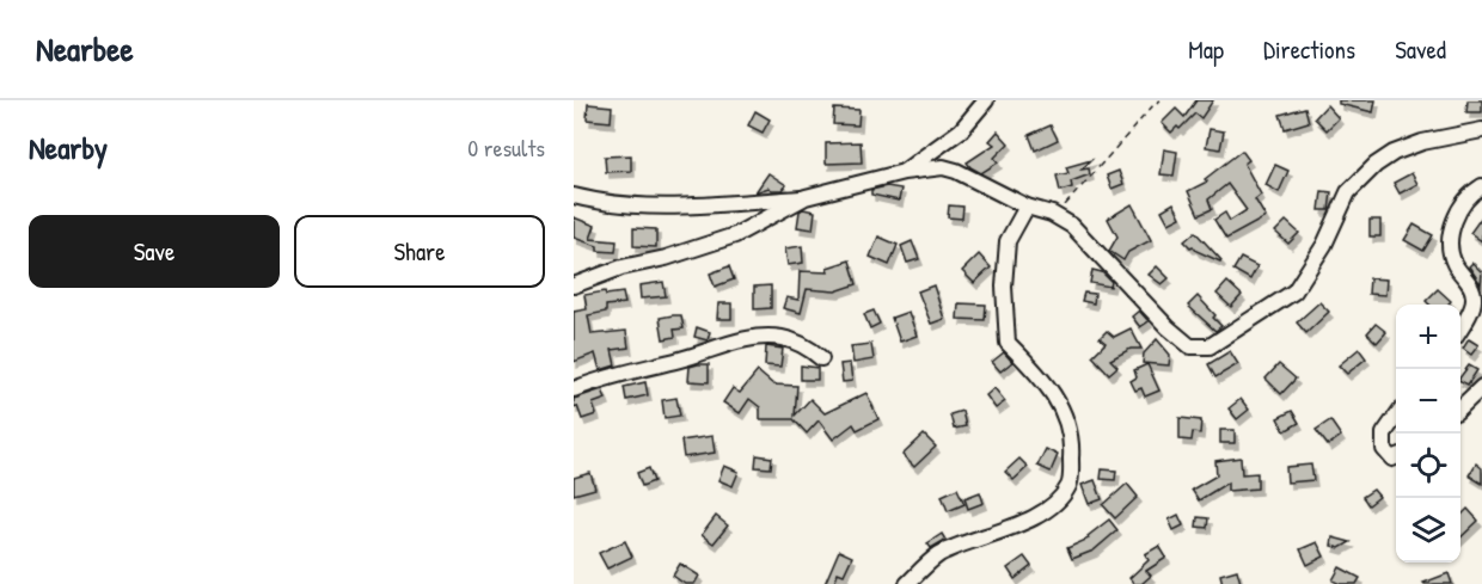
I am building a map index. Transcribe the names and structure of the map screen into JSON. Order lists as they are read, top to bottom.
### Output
{
  "page": {
    "header": "Nearbee",
    "nav": ["Map", "Directions", "Saved"],
    "heading": ["Nearby", "0 results"],
    "buttons": ["Save", "Share"],
    "map_buttons": ["+", "−"]
  }
}
